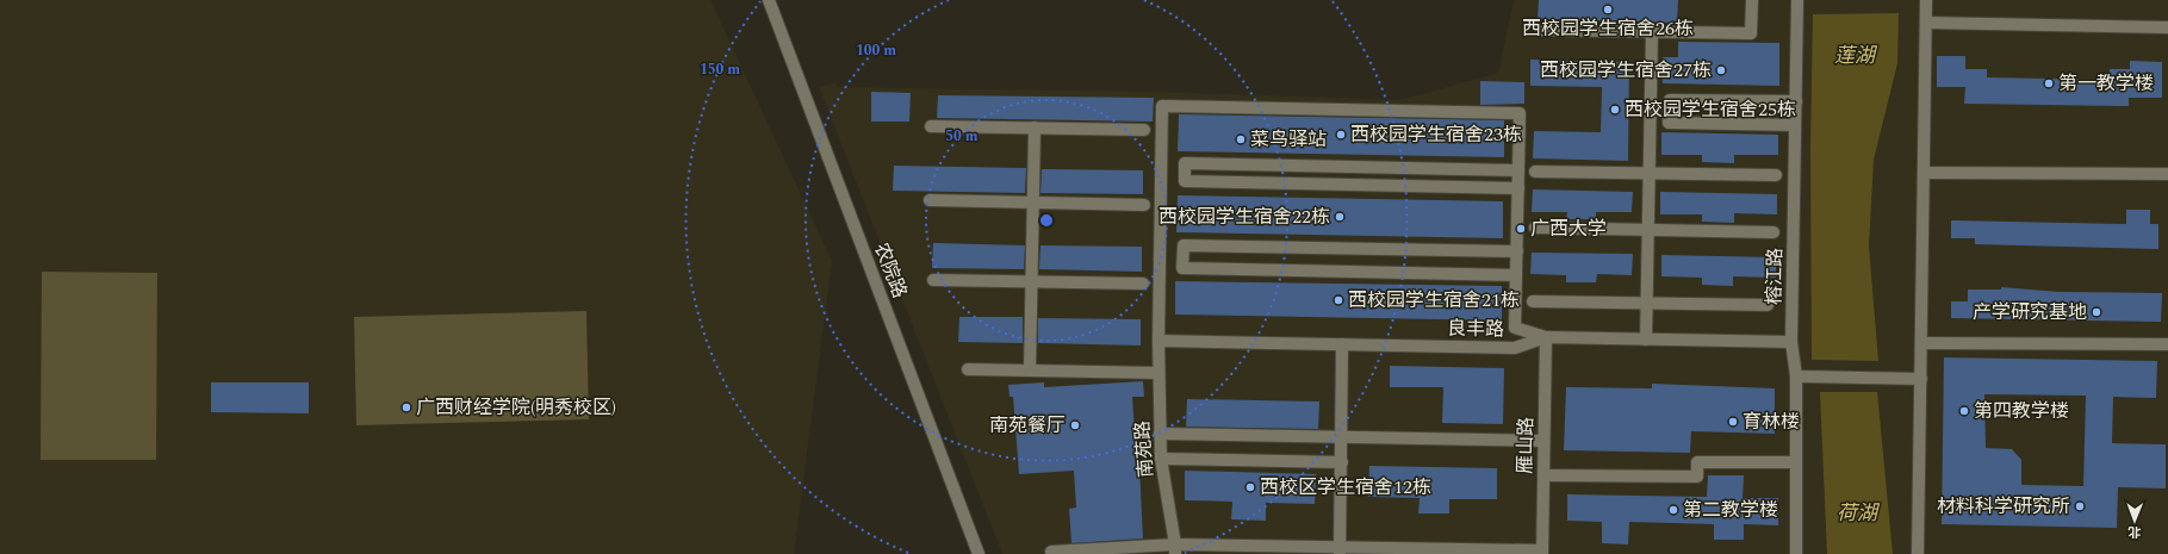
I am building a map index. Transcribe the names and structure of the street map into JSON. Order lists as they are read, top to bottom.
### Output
{
  "streets": {
    "street": [
      "农院路",
      "榕江路",
      "良丰路",
      "雁山路",
      "南苑路"
    ]
  },
  "crossings": [
    ["榕江路", "良丰路"],
    ["良丰路", "雁山路"],
    ["良丰路", "南苑路"]
  ],
  "water": ["莲湖", "荷湖"],
  "places": [
    "西校园学生宿舍26栋",
    "西校园学生宿舍27栋",
    "第一教学楼",
    "西校园学生宿舍25栋",
    "西校园学生宿舍23栋",
    "菜鸟驿站",
    "西校园学生宿舍22栋",
    "广西大学",
    "西校园学生宿舍21栋",
    "产学研究基地",
    "广西财经学院(明秀校区)",
    "第四教学楼",
    "育林楼",
    "南苑餐厅",
    "西校区学生宿舍12栋",
    "材料科学研究所",
    "第二教学楼"
  ],
  "north": "bottom",
  "rings": ["100 m", "150 m", "50 m"]
}
